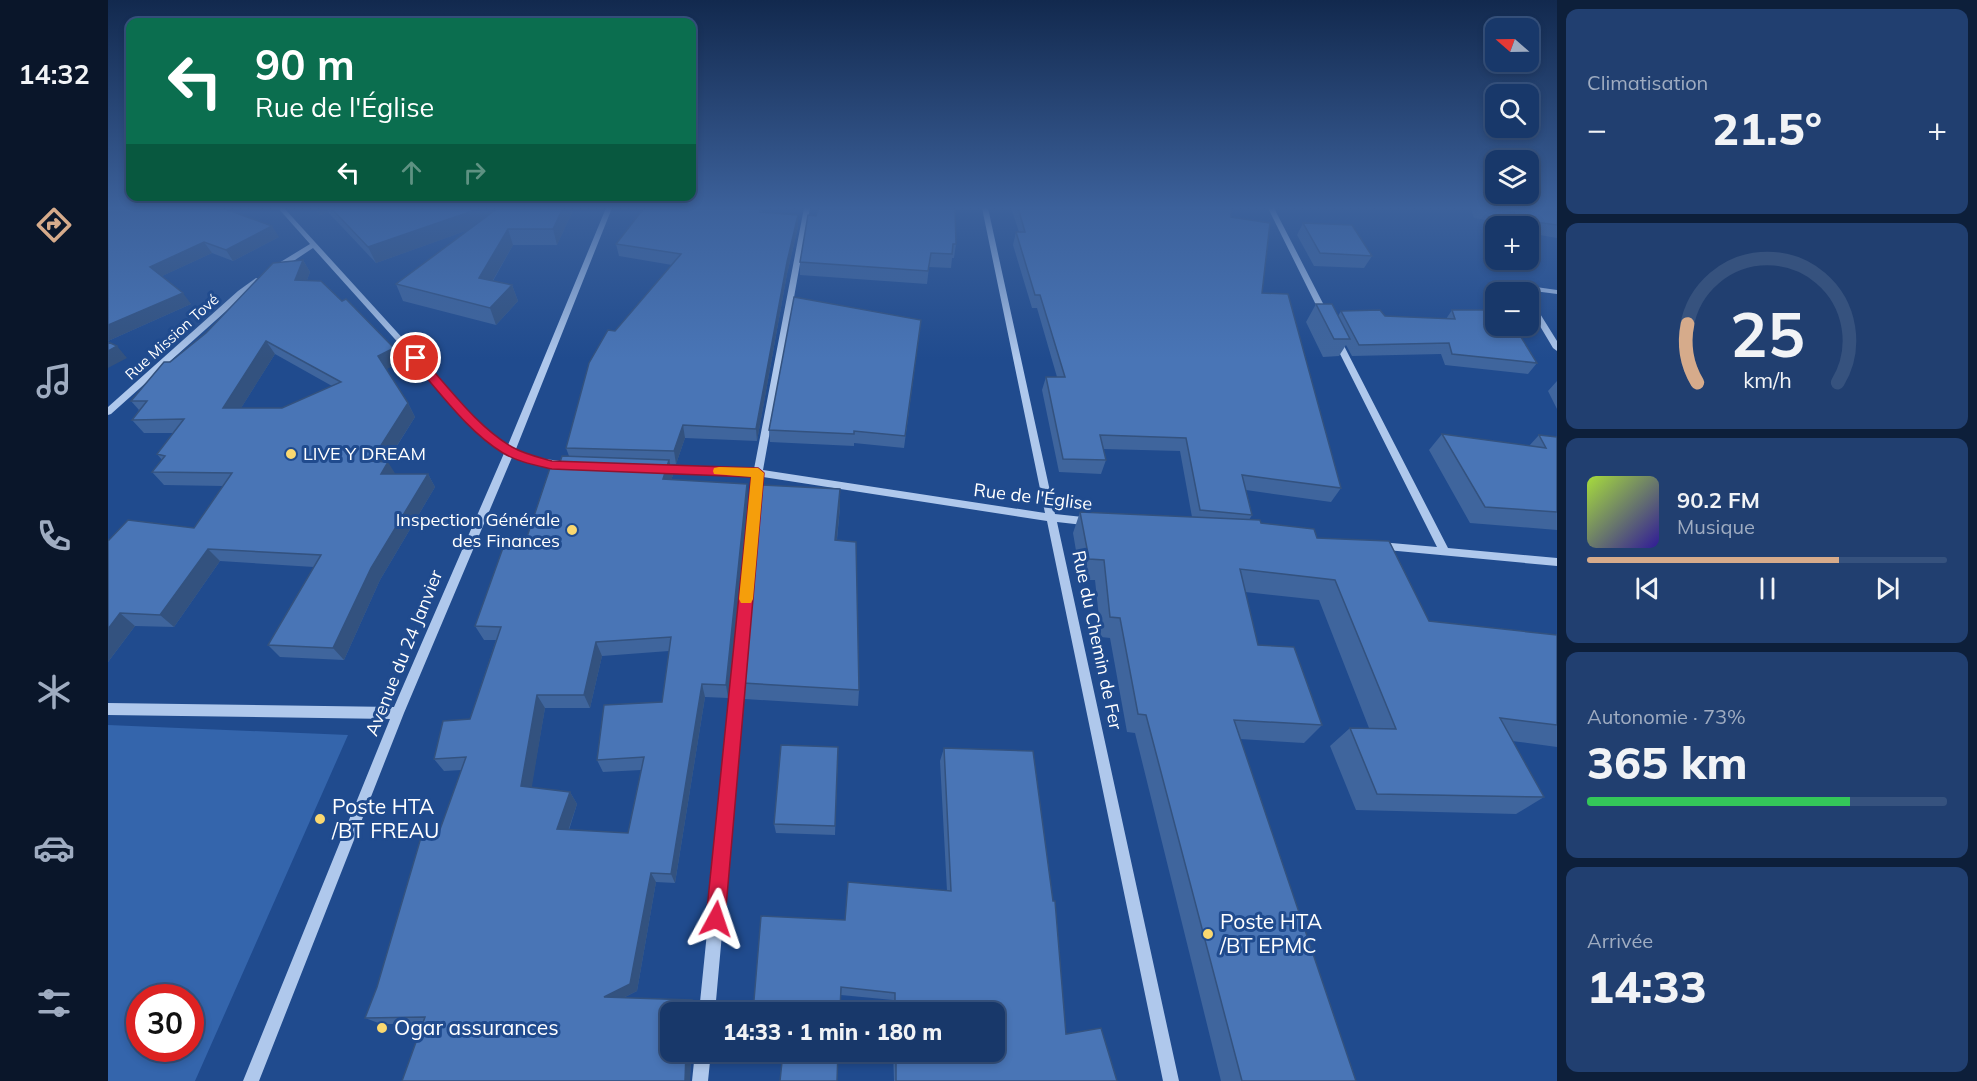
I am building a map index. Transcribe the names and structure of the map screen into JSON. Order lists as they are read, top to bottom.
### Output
{
  "streets": {
    "street": [
      "Rue Mission Tové",
      "Rue de l'Église",
      "Rue du Chemin de Fer",
      "Avenue du 24 Janvier"
    ]
  },
  "crossings": [
    ["Rue de l'Église", "Rue du Chemin de Fer"]
  ],
  "places": [
    "LIVE Y DREAM",
    "Inspection Générale des Finances",
    "Poste HTA /BT FREAU",
    "Poste HTA /BT EPMC",
    "Ogar assurances"
  ],
  "north": "left",
  "page": {
    "tabs": "14:32",
    "tile": [
      "Climatisation",
      ["Autonomie · 73%", "365 km"],
      ["Arrivée", "14:33"]
    ],
    "map_buttons": ["+", "−"],
    "turn": ["90 m", "Rue de l'Église"],
    "heat": ["−", "21.5°", "+"],
    "song": ["90.2 FM", "Musique"],
    "limit": "30",
    "trip": "14:33 · 1 min · 180 m",
    "gauge": ["25", "km/h"]
  }
}
